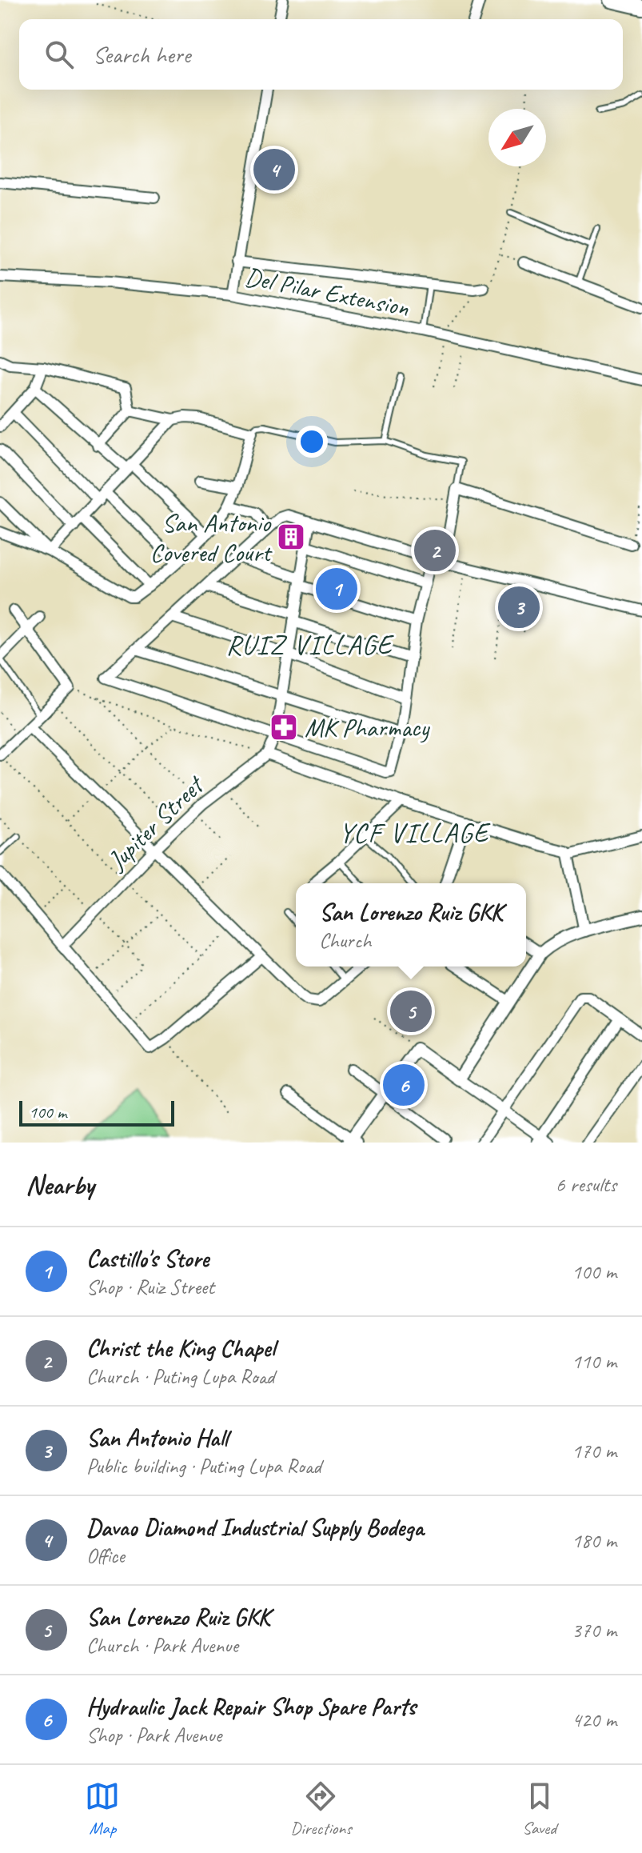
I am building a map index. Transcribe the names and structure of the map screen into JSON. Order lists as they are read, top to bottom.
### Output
{
  "streets": {
    "street": ["Del Pilar Extension", "Jupiter Street"]
  },
  "districts": ["RUIZ VILLAGE", "YCF VILLAGE"],
  "places": {
    "building": ["San Antonio Covered Court"],
    "pharmacy": ["MK Pharmacy"]
  },
  "scale_bar": "100 m",
  "north": "bottom left",
  "page": {
    "search": "Search here",
    "pins": [
      "4",
      "2",
      "1",
      "3",
      "5",
      "6"
    ],
    "popup": ["San Lorenzo Ruiz GKK", "Church"],
    "scale": "100 m",
    "heading": ["Nearby", "6 results"],
    "list": [
      {
        "mark": "1",
        "name": "Castillo's Store",
        "note": "Shop · Ruiz Street",
        "value": "100 m"
      },
      {
        "mark": "2",
        "name": "Christ the King Chapel",
        "note": "Church · Puting Lupa Road",
        "value": "110 m"
      },
      {
        "mark": "3",
        "name": "San Antonio Hall",
        "note": "Public building · Puting Lupa Road",
        "value": "170 m"
      },
      {
        "mark": "4",
        "name": "Davao Diamond Industrial Supply Bodega",
        "note": "Office",
        "value": "180 m"
      },
      {
        "mark": "5",
        "name": "San Lorenzo Ruiz GKK",
        "note": "Church · Park Avenue",
        "value": "370 m"
      },
      {
        "mark": "6",
        "name": "Hydraulic Jack Repair Shop Spare Parts",
        "note": "Shop · Park Avenue",
        "value": "420 m"
      }
    ],
    "nav": ["Map", "Directions", "Saved"]
  }
}
